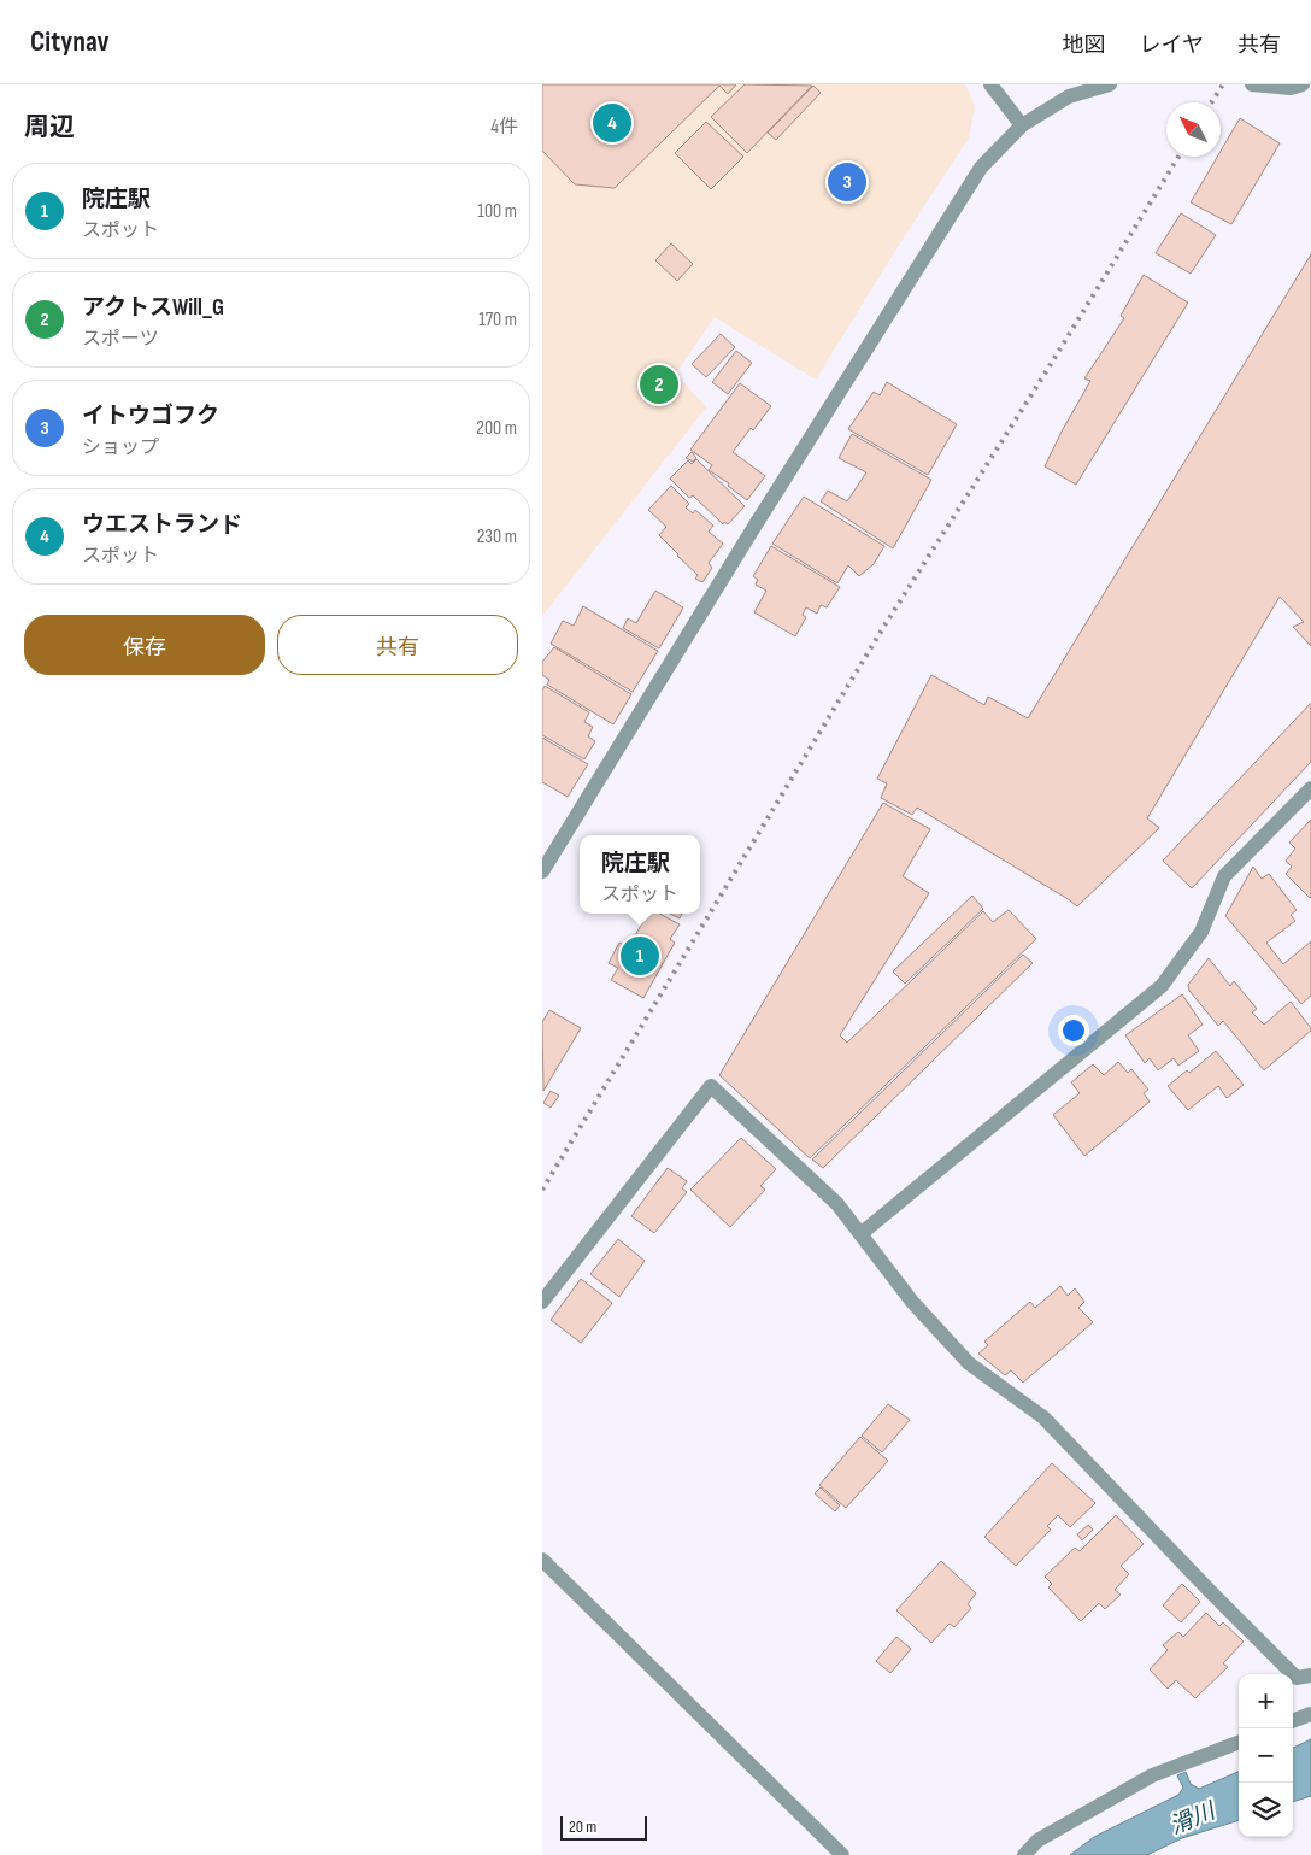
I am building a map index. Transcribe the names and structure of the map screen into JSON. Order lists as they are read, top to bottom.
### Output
{
  "water": ["滑川"],
  "scale_bar": "20 m",
  "north": "top left",
  "page": {
    "header": "Citynav",
    "nav": ["地図", "レイヤ", "共有"],
    "heading": ["周辺", "4件"],
    "pins": [
      "4",
      "3",
      "2",
      "1"
    ],
    "list": [
      {
        "mark": "1",
        "name": "院庄駅",
        "note": "スポット",
        "value": "100 m"
      },
      {
        "mark": "2",
        "name": "アクトスWill_G",
        "note": "スポーツ",
        "value": "170 m"
      },
      {
        "mark": "3",
        "name": "イトウゴフク",
        "note": "ショップ",
        "value": "200 m"
      },
      {
        "mark": "4",
        "name": "ウエストランド",
        "note": "スポット",
        "value": "230 m"
      }
    ],
    "buttons": ["保存", "共有"],
    "popup": ["院庄駅", "スポット"],
    "map_buttons": ["+", "−"],
    "scale": "20 m"
  }
}
